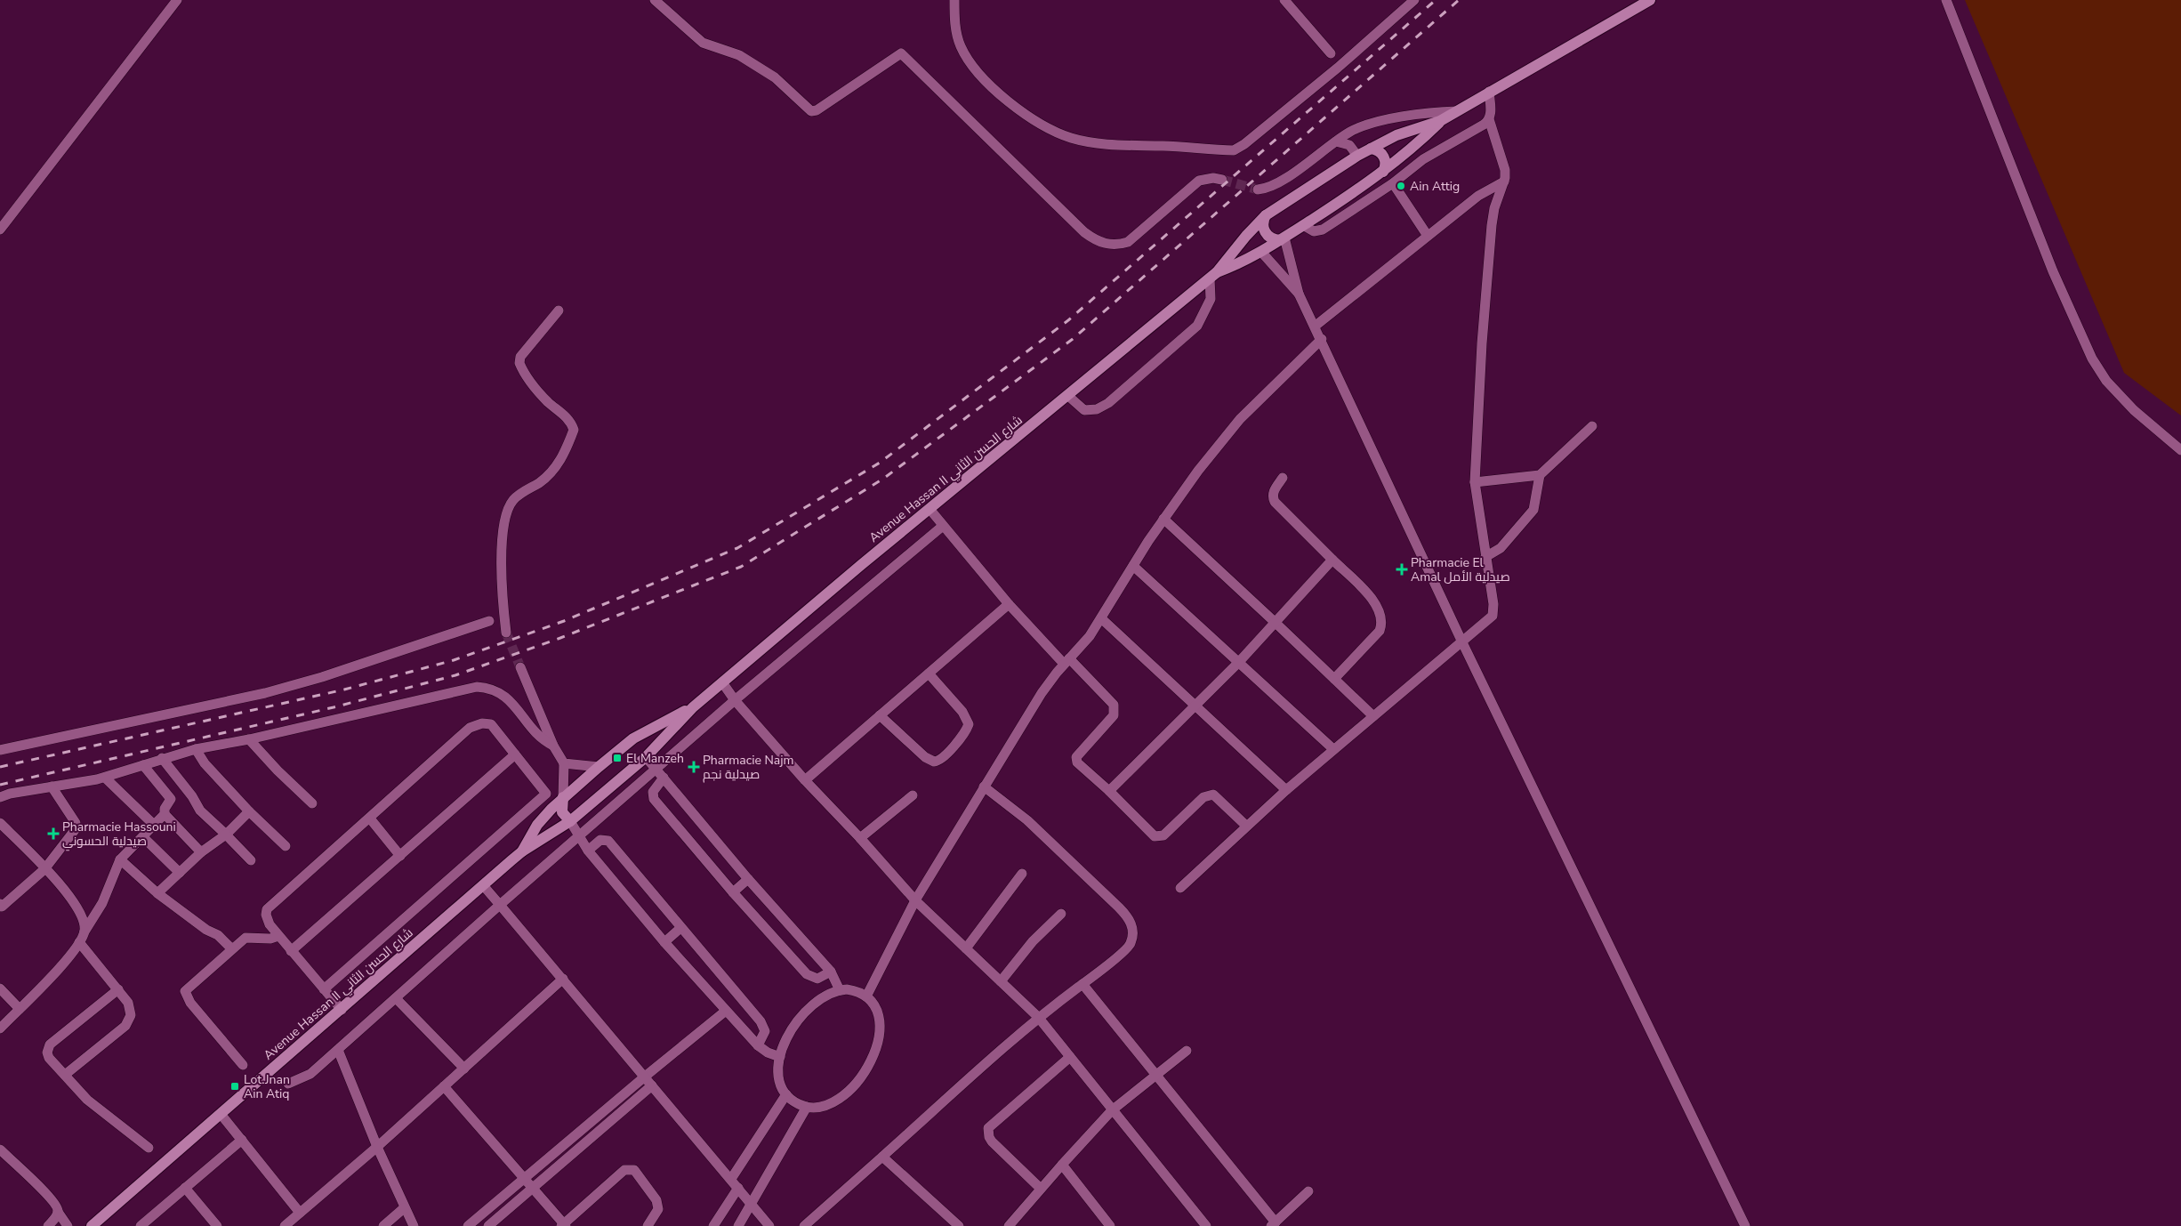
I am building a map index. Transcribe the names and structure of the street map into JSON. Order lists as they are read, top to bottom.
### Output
{
  "streets": {
    "main road": ["Avenue Hassan II شارع الحسن الثاني"]
  },
  "places": {
    "other": ["Ain Attig"],
    "health": ["Pharmacie El Amal صيدلية الأمل", "Pharmacie Najm صيدلية نجم", "Pharmacie Hassouni صيدلية الحسوني"],
    "transit": ["El Manzeh", "Lot.Jnan Ain Atiq"]
  }
}
